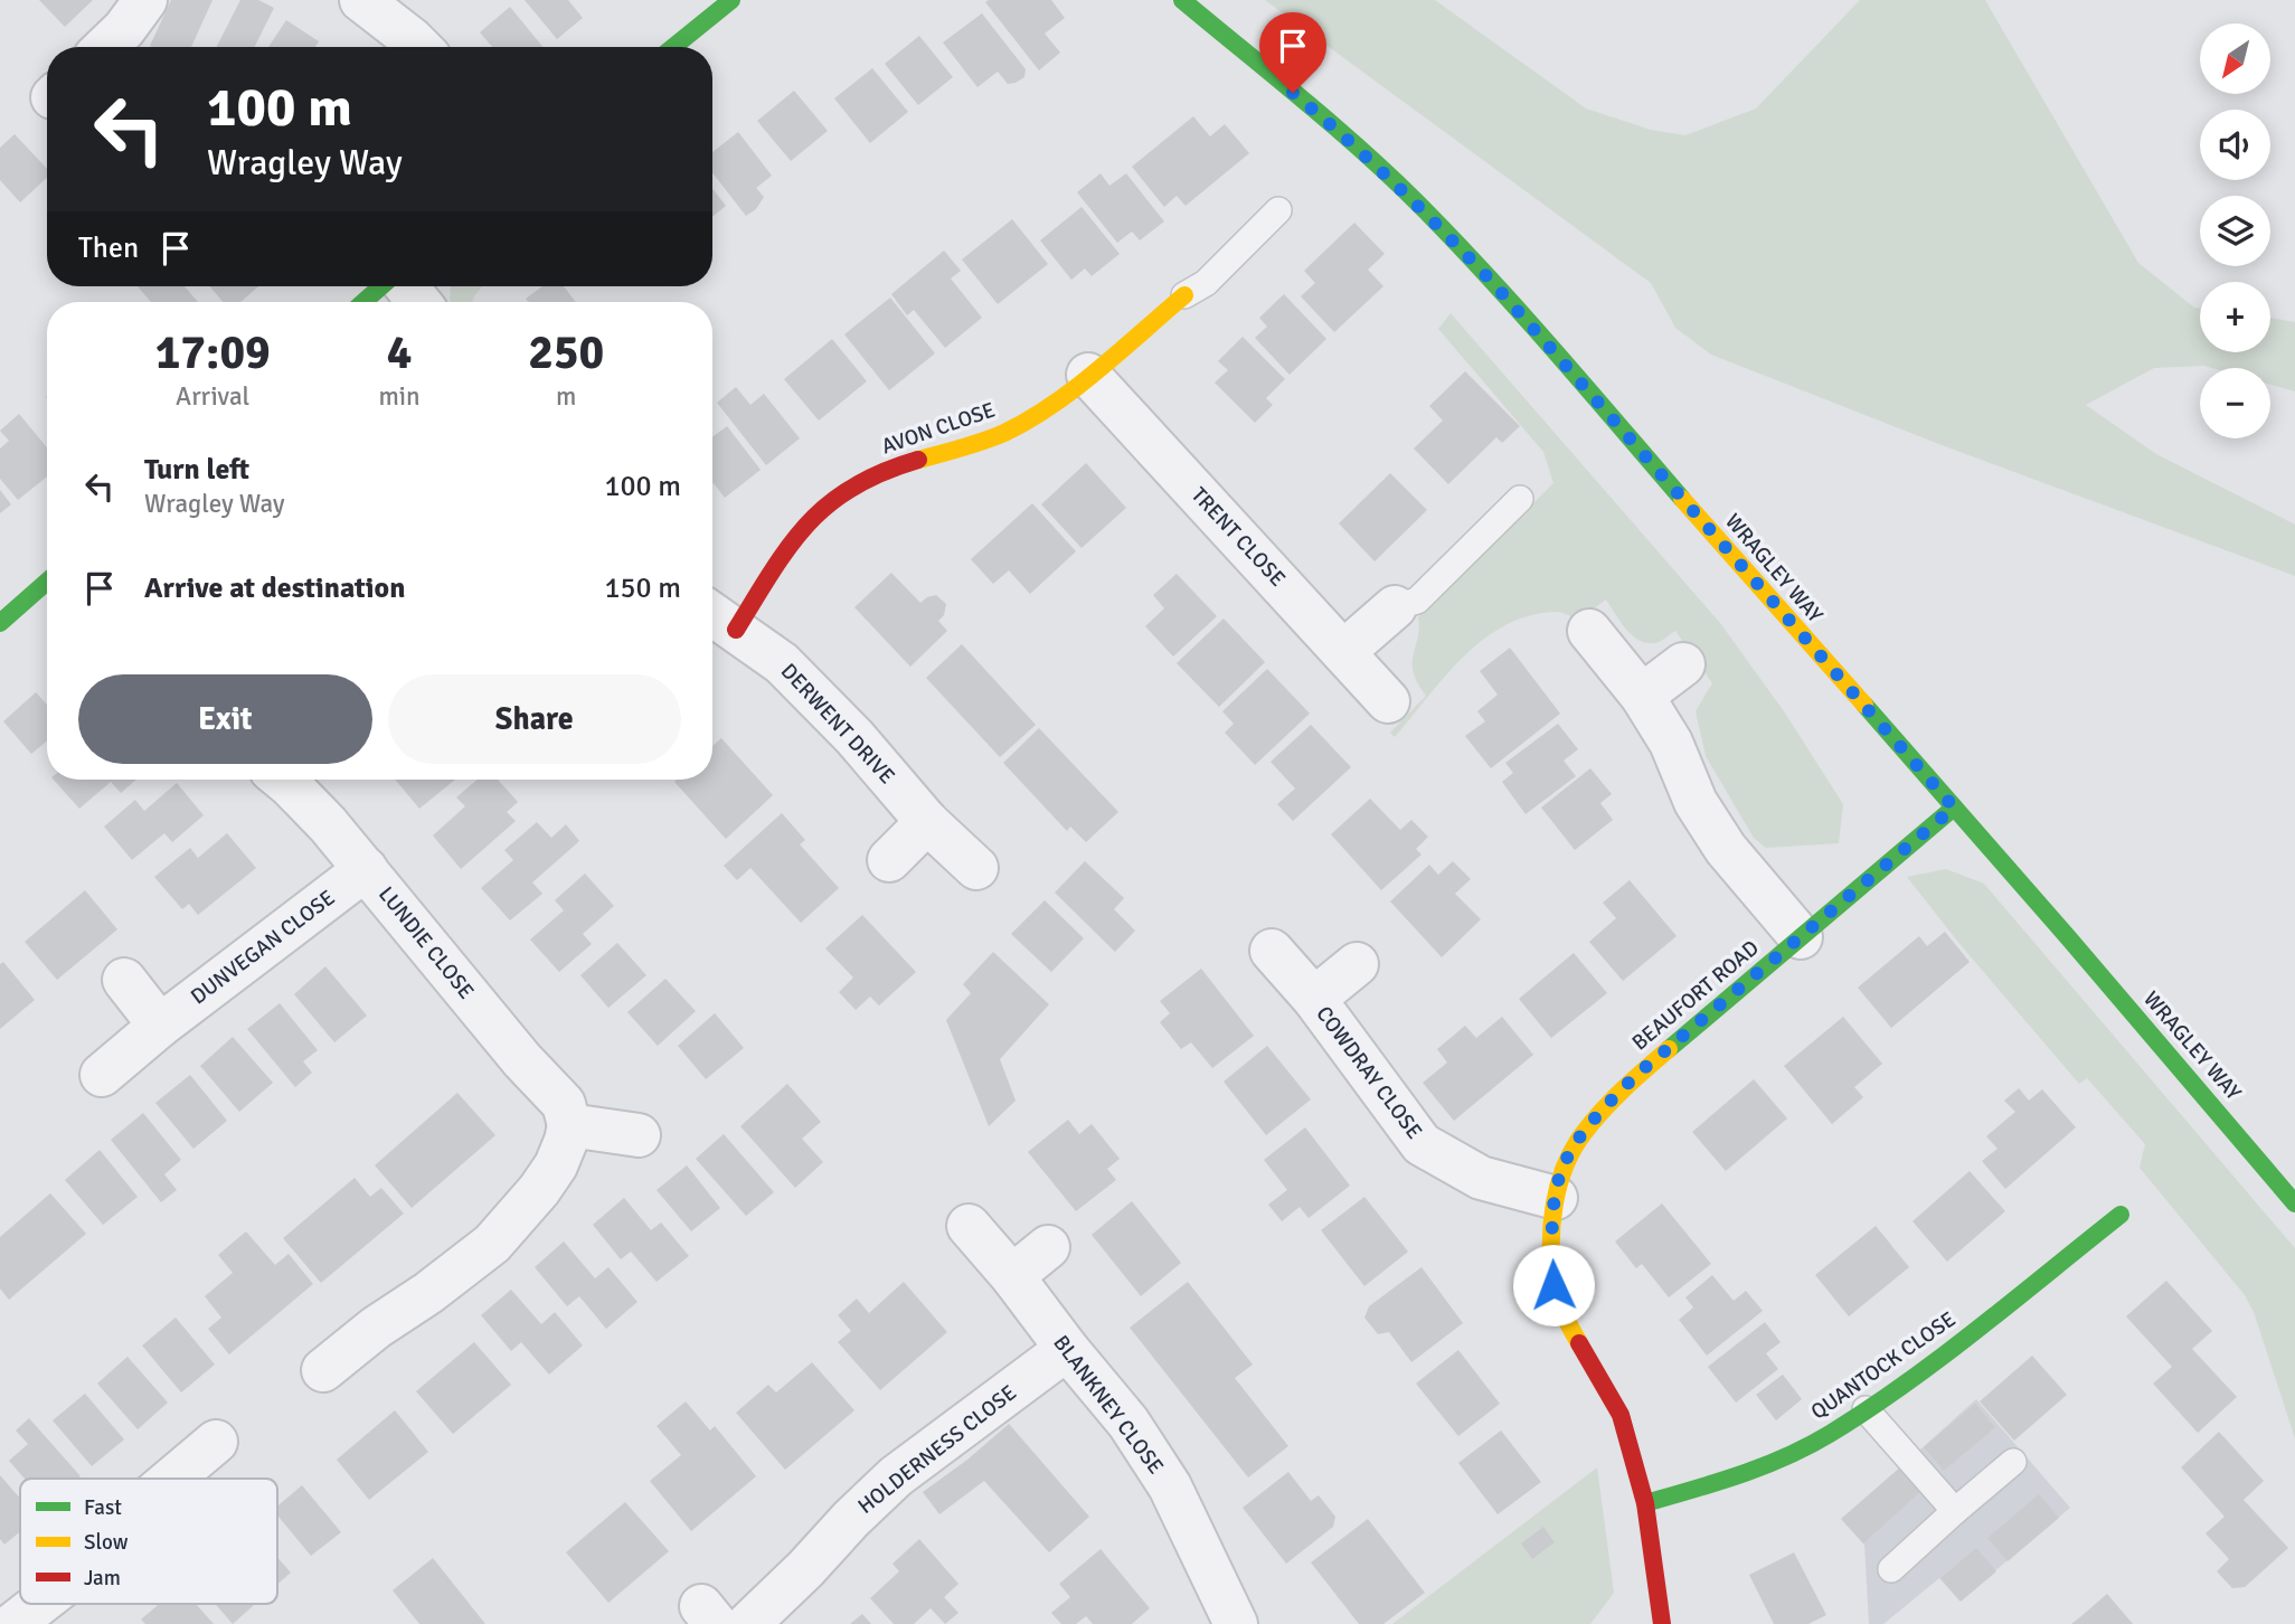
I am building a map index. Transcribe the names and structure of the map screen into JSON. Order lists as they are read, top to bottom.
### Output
{
  "streets": {
    "street": [
      "AVON CLOSE",
      "TRENT CLOSE",
      "WRAGLEY WAY",
      "DERWENT DRIVE",
      "LUNDIE CLOSE",
      "DUNVEGAN CLOSE",
      "BEAUFORT ROAD",
      "COWDRAY CLOSE",
      "QUANTOCK CLOSE",
      "BLANKNEY CLOSE",
      "HOLDERNESS CLOSE"
    ]
  },
  "crossings": [
    ["AVON CLOSE", "TRENT CLOSE"],
    ["AVON CLOSE", "DERWENT DRIVE"],
    ["WRAGLEY WAY", "BEAUFORT ROAD"],
    ["LUNDIE CLOSE", "DUNVEGAN CLOSE"],
    ["BEAUFORT ROAD", "COWDRAY CLOSE"],
    ["BEAUFORT ROAD", "QUANTOCK CLOSE"],
    ["BLANKNEY CLOSE", "HOLDERNESS CLOSE"]
  ],
  "legend": ["Fast", "Slow", "Jam"],
  "north": "bottom left",
  "page": {
    "map_buttons": ["+", "−"],
    "turn": ["100 m", "Wragley Way"],
    "then": "Then",
    "eta": [
      "17:09",
      "Arrival",
      "4",
      "min",
      "250",
      "m"
    ],
    "list": [
      {
        "name": "Turn left",
        "note": "Wragley Way",
        "value": "100 m"
      },
      {
        "name": "Arrive at destination",
        "value": "150 m"
      }
    ],
    "buttons": ["Exit", "Share"]
  }
}
